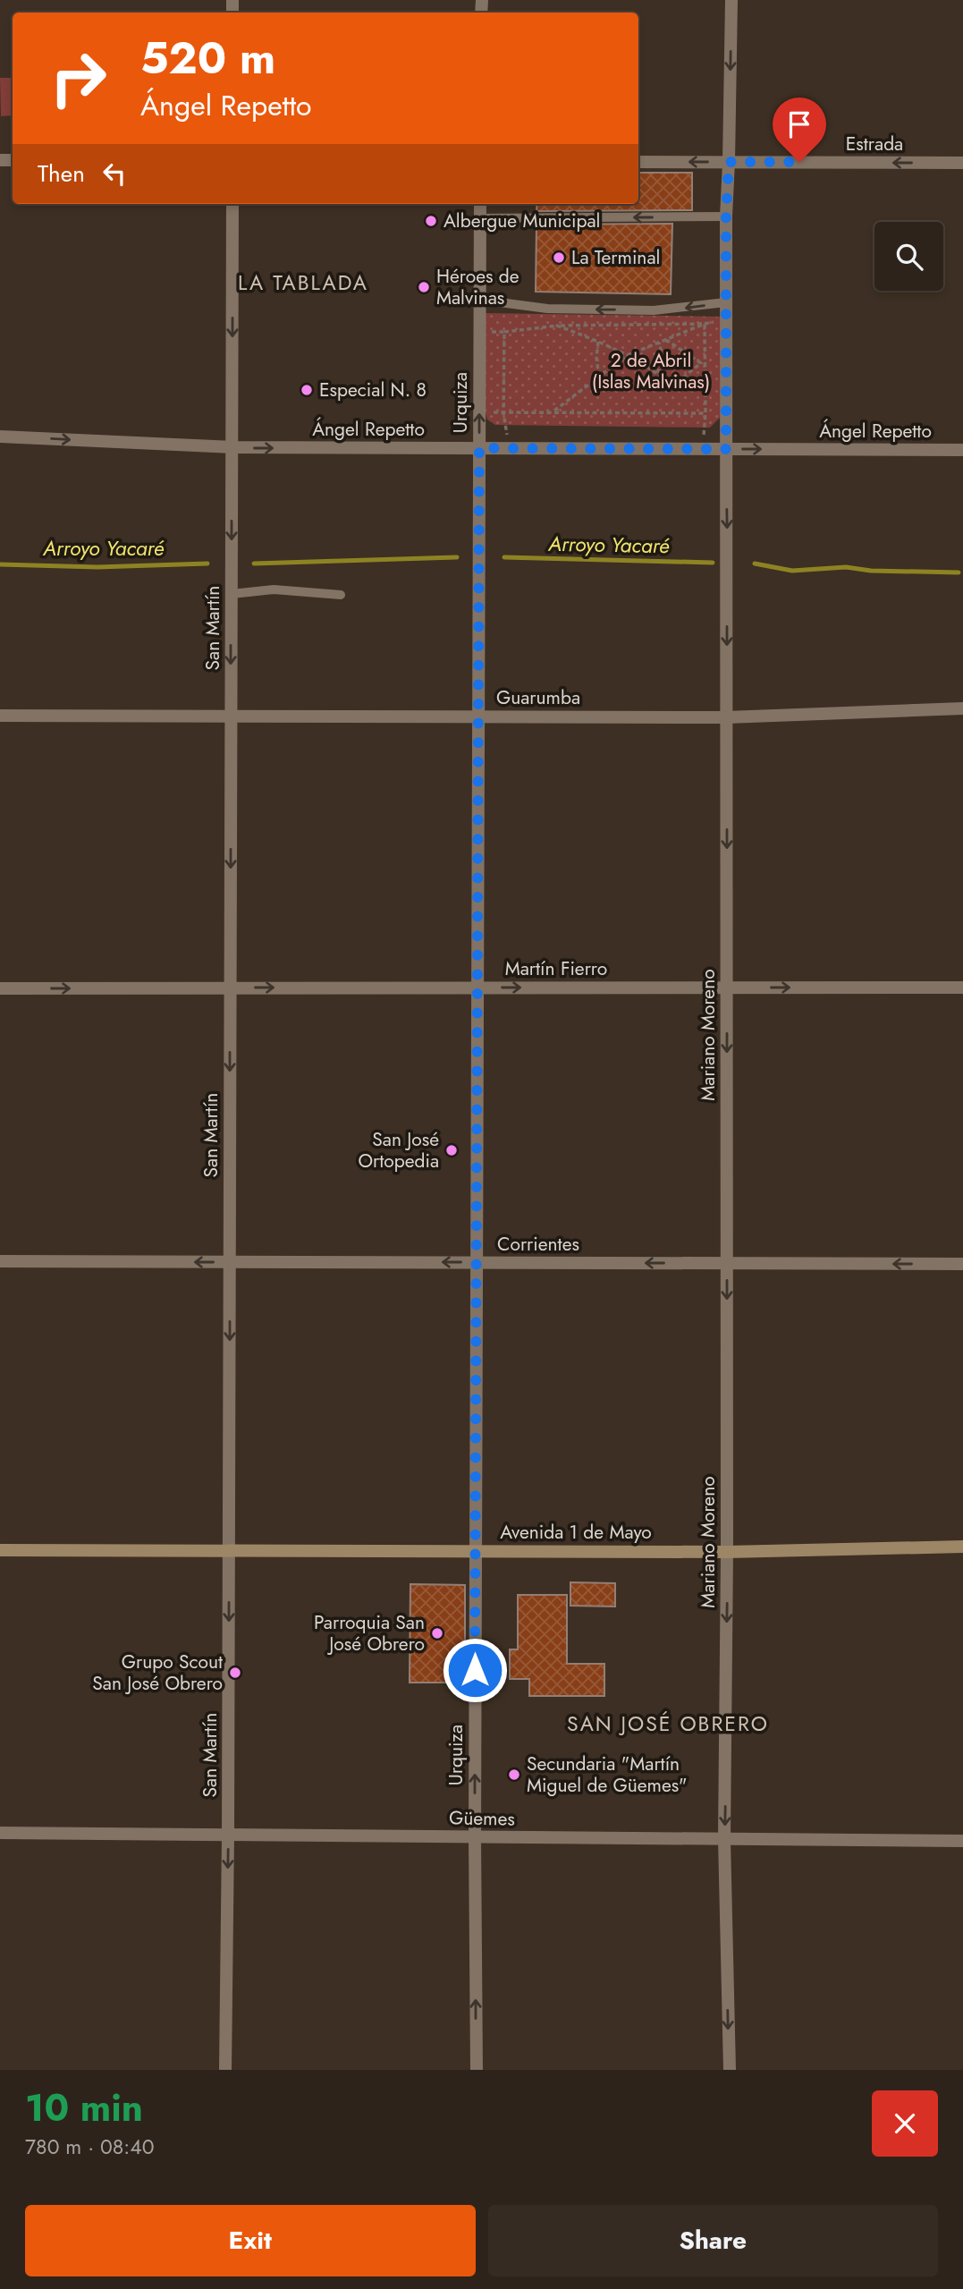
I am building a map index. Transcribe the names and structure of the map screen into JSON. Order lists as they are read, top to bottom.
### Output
{
  "streets": {
    "main road": ["Avenida 1 de Mayo"],
    "street": [
      "Estrada",
      "Urquiza",
      "Ángel Repetto",
      "San Martín",
      "Guarumba",
      "Martín Fierro",
      "Mariano Moreno",
      "Corrientes",
      "Güemes"
    ]
  },
  "crossings": [
    ["Estrada", "Mariano Moreno"],
    ["Urquiza", "Ángel Repetto"],
    ["Urquiza", "Guarumba"],
    ["Urquiza", "Martín Fierro"],
    ["Urquiza", "Corrientes"],
    ["Urquiza", "Avenida 1 de Mayo"],
    ["Urquiza", "Güemes"],
    ["Ángel Repetto", "San Martín"],
    ["Ángel Repetto", "Mariano Moreno"],
    ["San Martín", "Guarumba"],
    ["San Martín", "Martín Fierro"],
    ["San Martín", "Corrientes"],
    ["San Martín", "Avenida 1 de Mayo"],
    ["San Martín", "Güemes"],
    ["Guarumba", "Mariano Moreno"],
    ["Martín Fierro", "Mariano Moreno"],
    ["Mariano Moreno", "Corrientes"],
    ["Mariano Moreno", "Avenida 1 de Mayo"],
    ["Mariano Moreno", "Güemes"]
  ],
  "one_way": [
    "Estrada",
    "Ángel Repetto",
    "San Martín",
    "Martín Fierro",
    "Mariano Moreno",
    "Corrientes"
  ],
  "districts": ["LA TABLADA", "SAN JOSÉ OBRERO"],
  "water": ["Arroyo Yacaré"],
  "parks": ["2 de Abril (Islas Malvinas)"],
  "places": [
    "Albergue Municipal",
    "La Terminal",
    "Héroes de Malvinas",
    "Especial N. 8",
    "San José Ortopedia",
    "Parroquia San José Obrero",
    "Grupo Scout San José Obrero",
    "Secundaria \"Martín Miguel de Güemes\""
  ],
  "page": {
    "turn": ["520 m", "Ángel Repetto"],
    "then": "Then",
    "heading": ["10 min", "780 m · 08:40"],
    "buttons": ["Exit", "Share"]
  }
}
